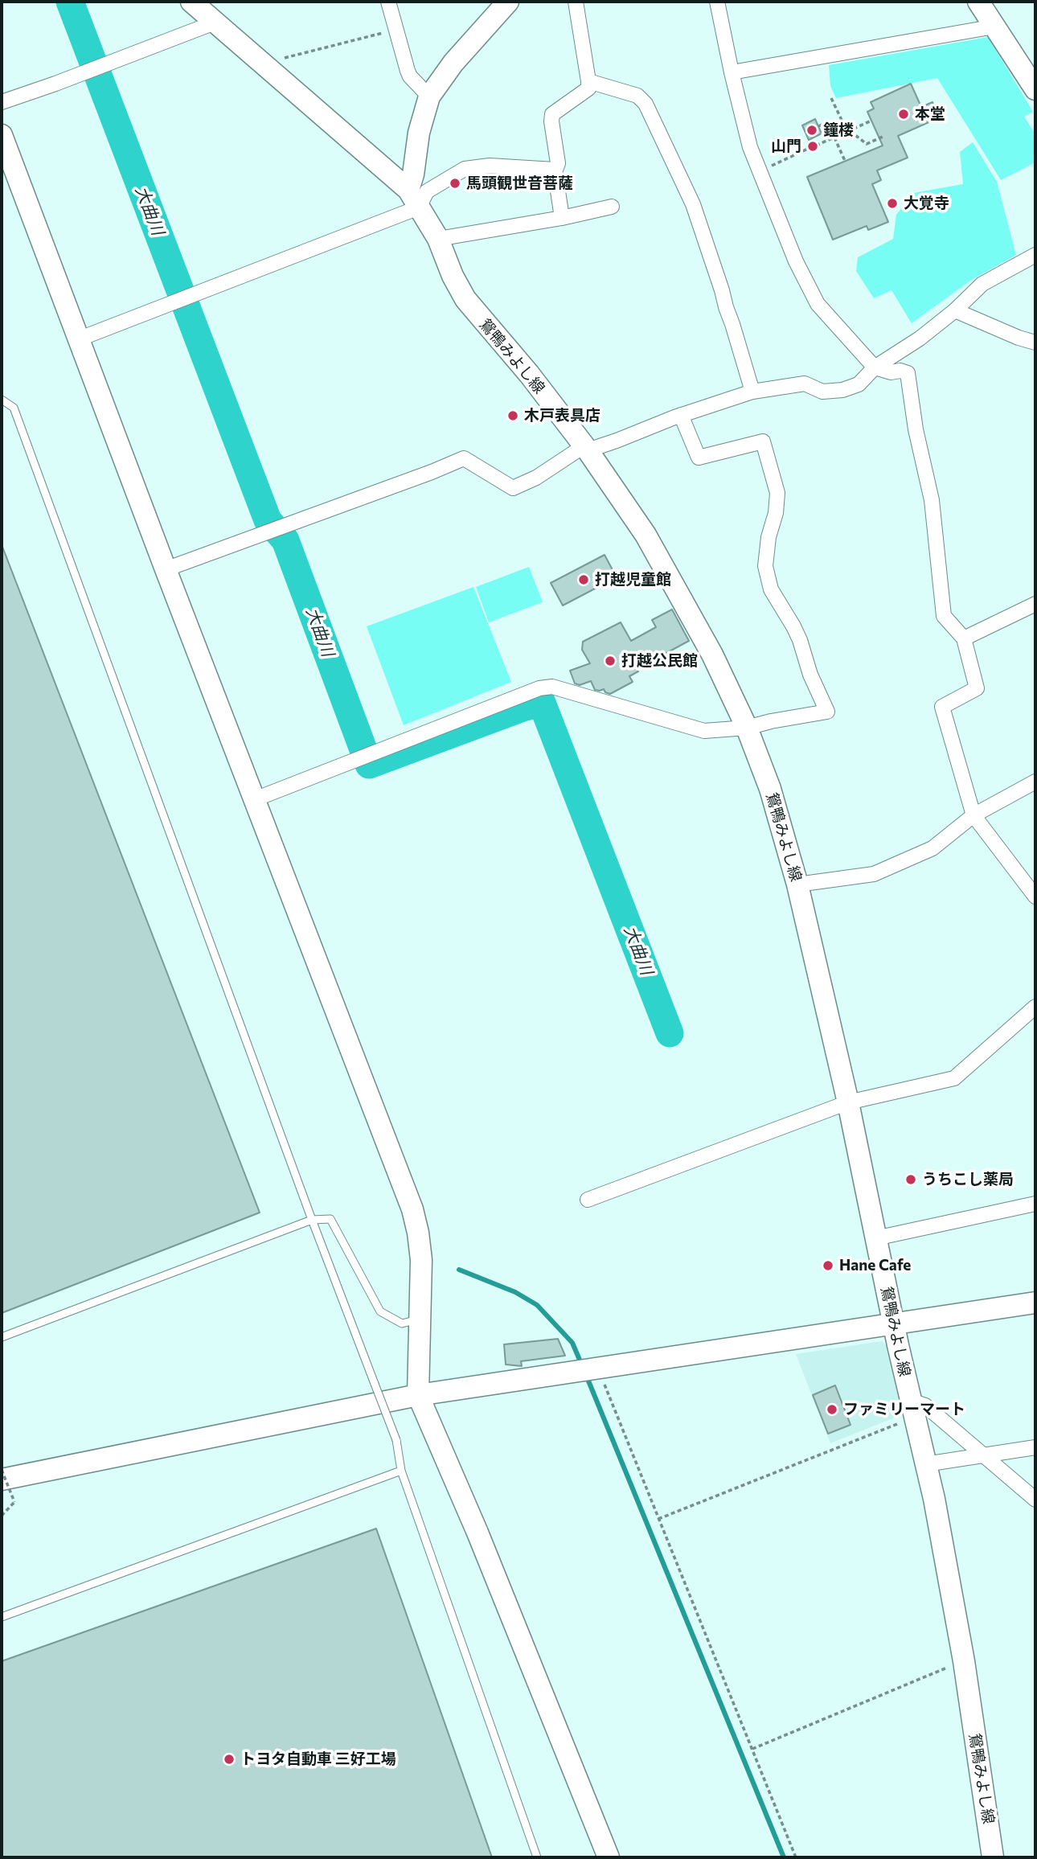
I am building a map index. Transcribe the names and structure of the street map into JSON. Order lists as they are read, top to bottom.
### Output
{
  "streets": {
    "street": ["鴛鴨みよし線"]
  },
  "water": ["大曲川"],
  "places": [
    "本堂",
    "鐘楼",
    "山門",
    "馬頭観世音菩薩",
    "大覚寺",
    "木戸表具店",
    "打越児童館",
    "打越公民館",
    "うちこし薬局",
    "Hane Cafe",
    "ファミリーマート",
    "トヨタ自動車 三好工場"
  ]
}
